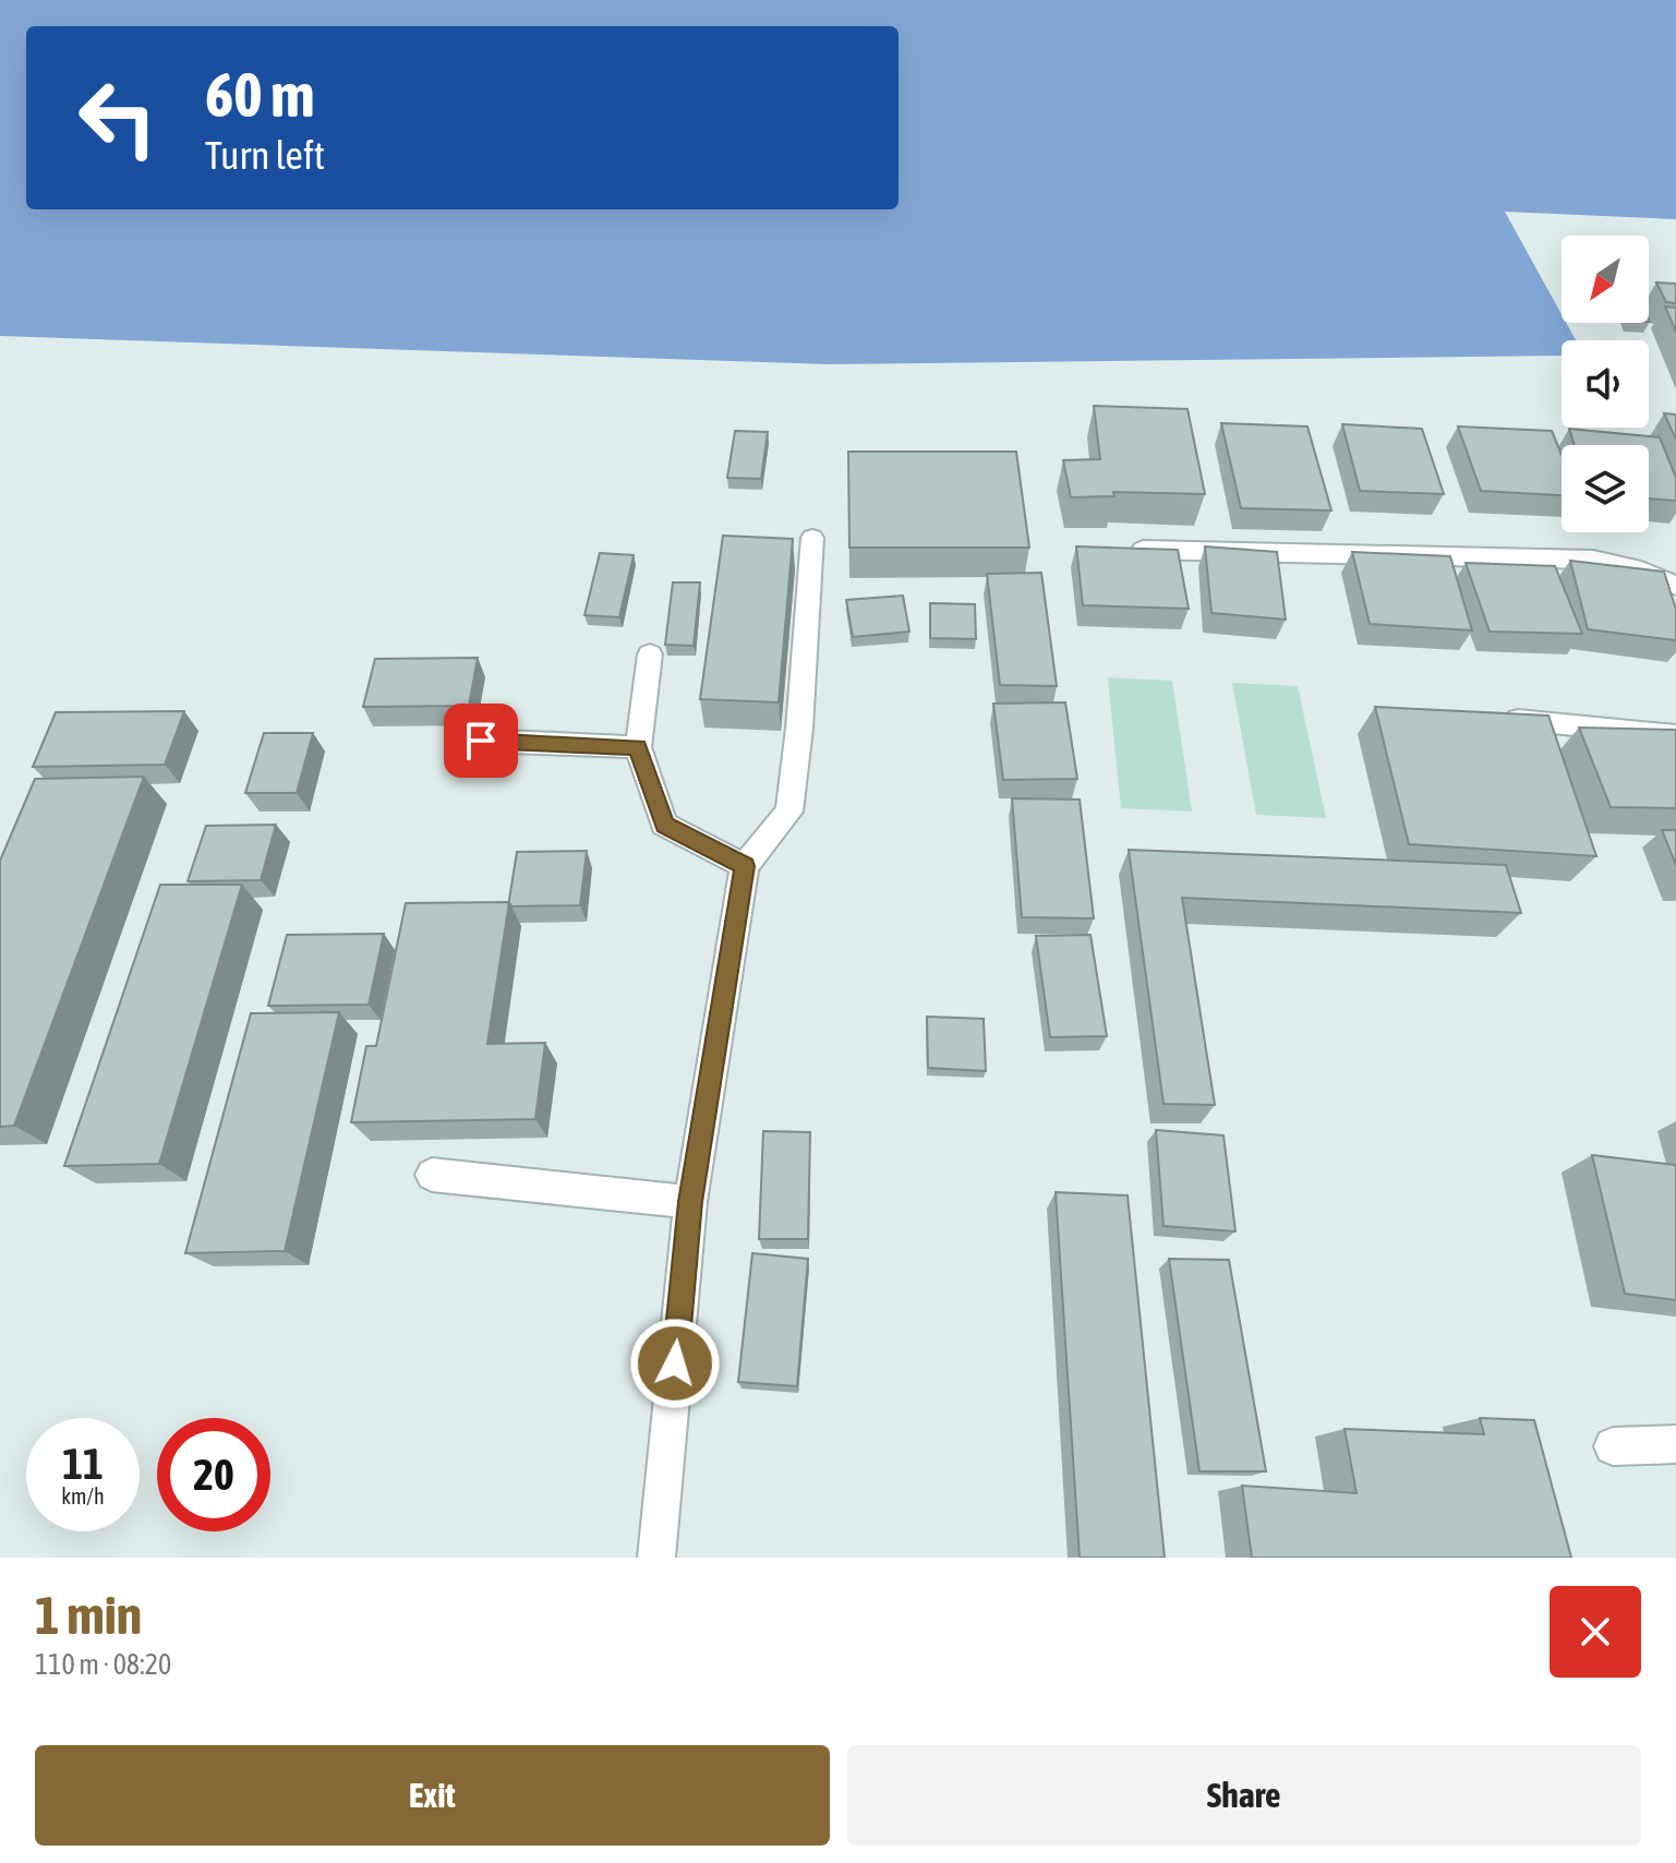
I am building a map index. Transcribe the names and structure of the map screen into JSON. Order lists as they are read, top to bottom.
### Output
{
  "north": "bottom left",
  "page": {
    "turn": ["60 m", "Turn left"],
    "speed": "11 km/h",
    "limit": "20",
    "heading": ["1 min", "110 m · 08:20"],
    "buttons": ["Exit", "Share"]
  }
}
